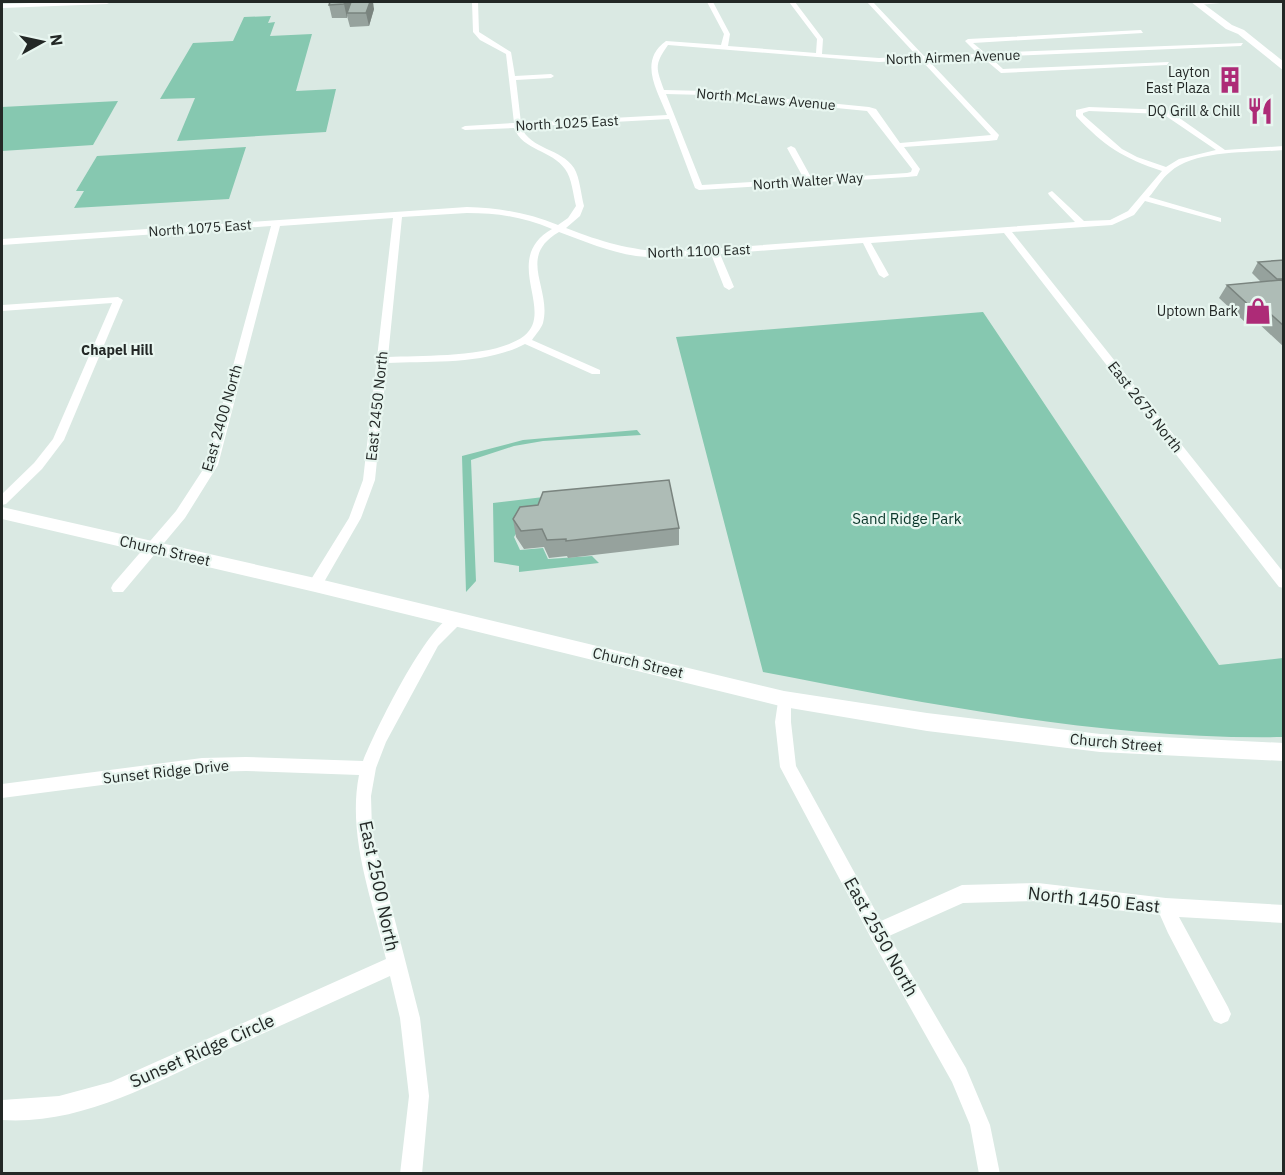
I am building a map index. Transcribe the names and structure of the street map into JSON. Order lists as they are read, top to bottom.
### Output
{
  "streets": {
    "street": [
      "North Airmen Avenue",
      "North McLaws Avenue",
      "North 1025 East",
      "North Walter Way",
      "North 1075 East",
      "North 1100 East",
      "East 2450 North",
      "East 2675 North",
      "East 2400 North",
      "Church Street",
      "Sunset Ridge Drive",
      "East 2500 North",
      "North 1450 East",
      "East 2550 North",
      "Sunset Ridge Circle"
    ]
  },
  "crossings": [
    ["North Airmen Avenue", "North McLaws Avenue"],
    ["North McLaws Avenue", "North Walter Way"],
    ["North 1025 East", "North Walter Way"],
    ["North 1075 East", "North 1100 East"],
    ["North 1075 East", "East 2450 North"],
    ["North 1075 East", "East 2400 North"],
    ["North 1100 East", "East 2450 North"],
    ["North 1100 East", "East 2675 North"],
    ["East 2450 North", "Church Street"],
    ["East 2400 North", "Church Street"],
    ["Church Street", "East 2500 North"],
    ["Church Street", "East 2550 North"],
    ["Sunset Ridge Drive", "East 2500 North"],
    ["East 2500 North", "Sunset Ridge Circle"],
    ["North 1450 East", "East 2550 North"]
  ],
  "districts": ["Chapel Hill"],
  "parks": ["Sand Ridge Park"],
  "places": {
    "building": ["Layton East Plaza"],
    "restaurant": ["DQ Grill & Chill"],
    "shop": ["Uptown Bark"]
  },
  "north": "right"
}
